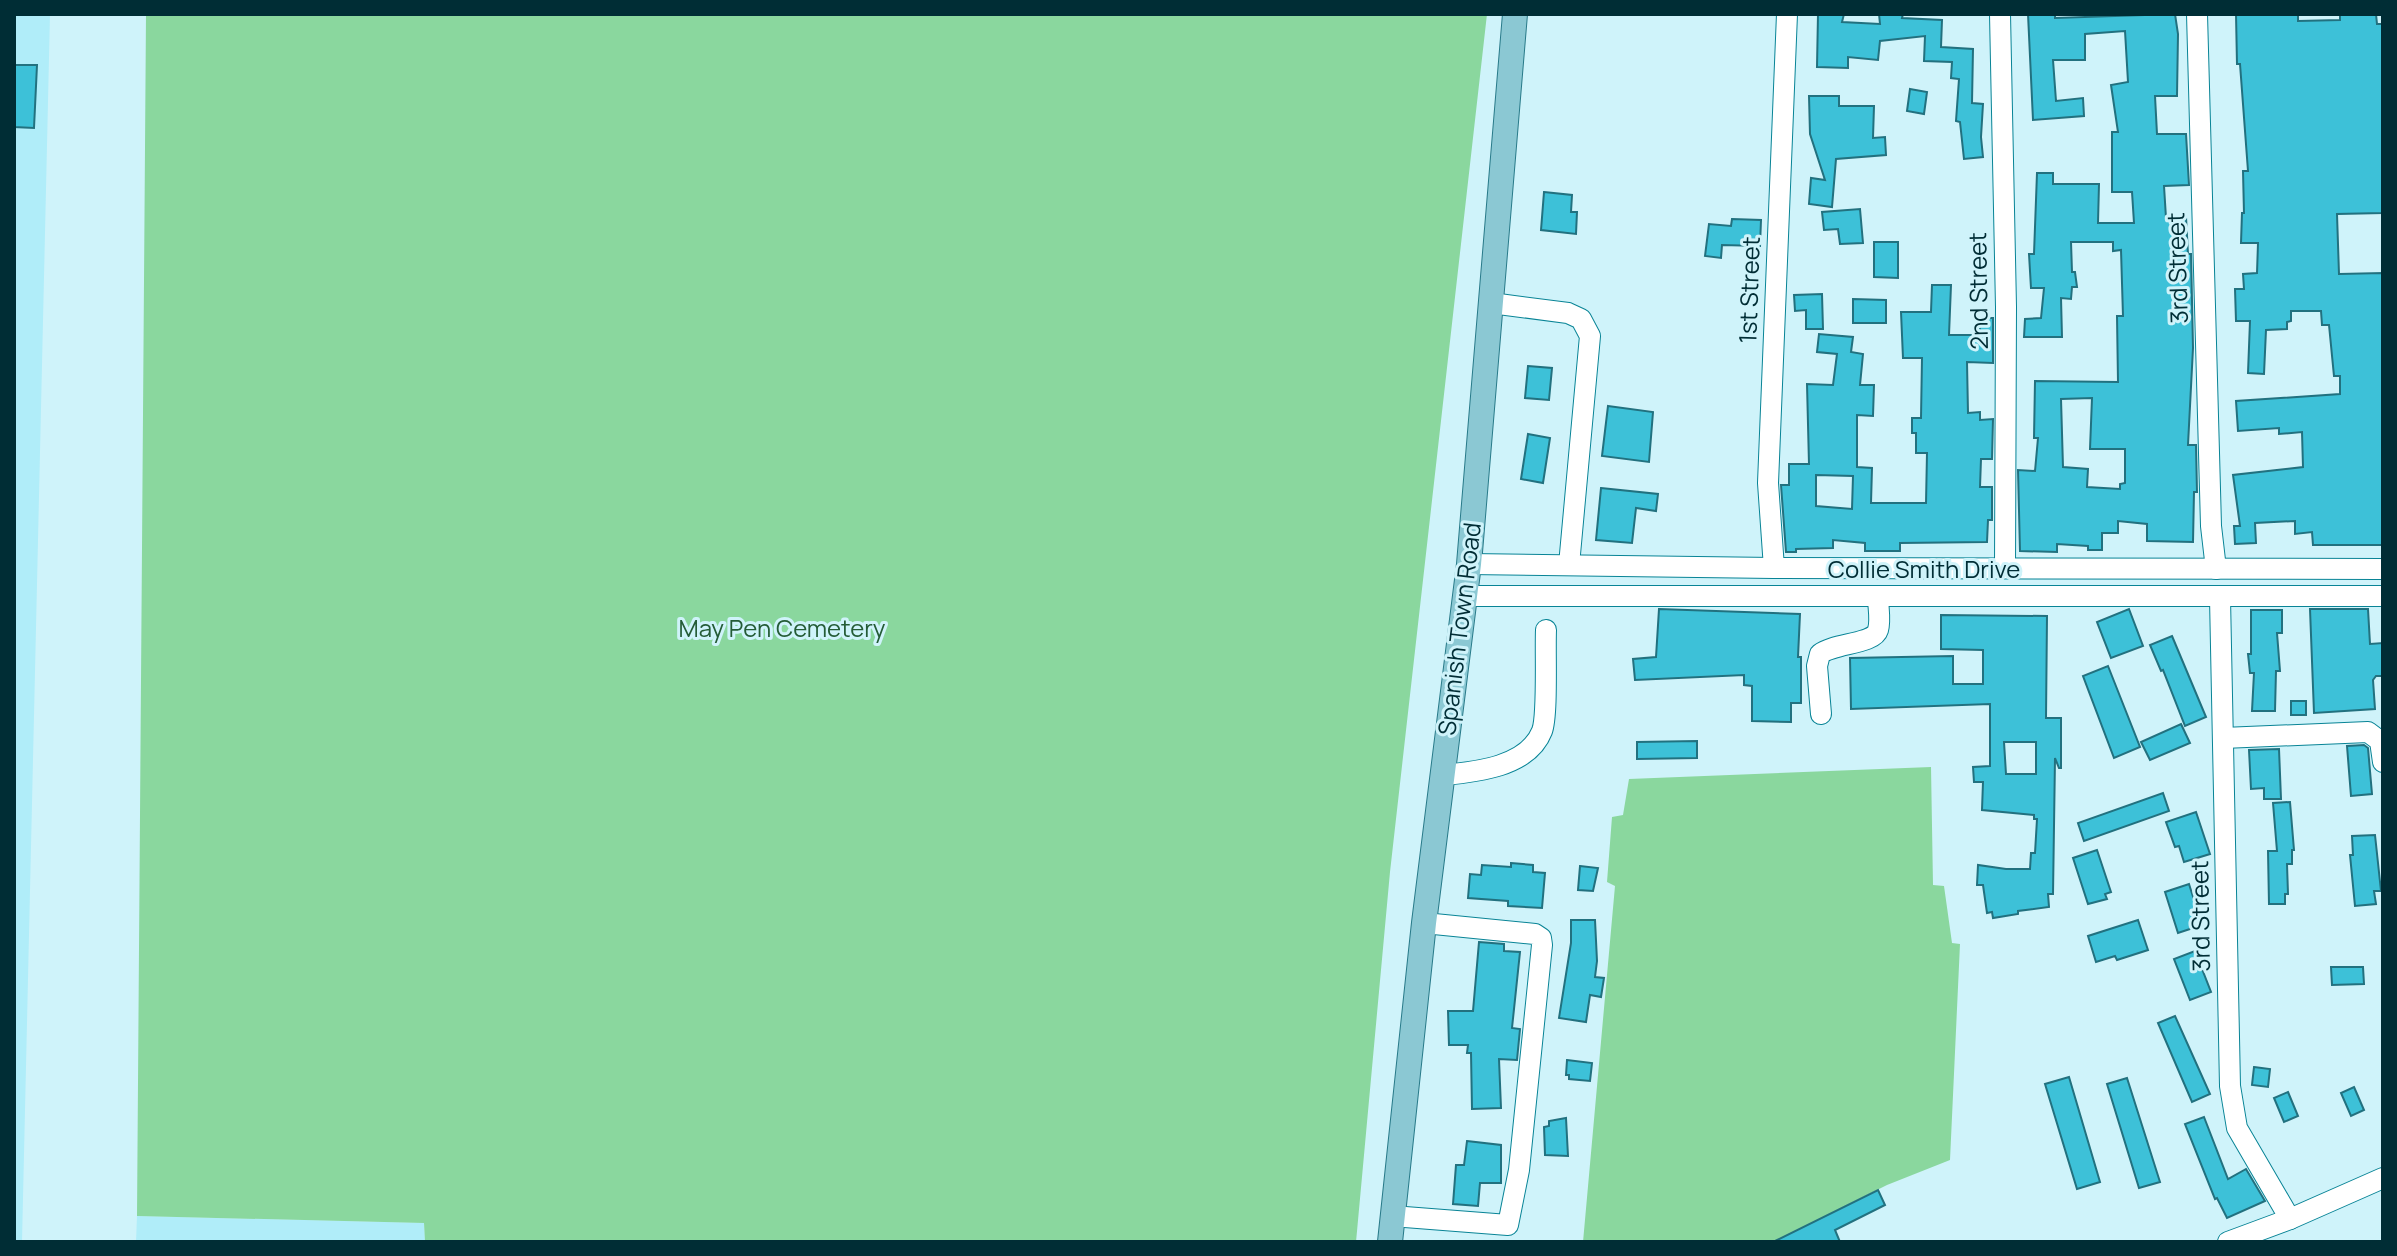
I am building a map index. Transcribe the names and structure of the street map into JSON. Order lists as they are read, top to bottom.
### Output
{
  "streets": {
    "main road": ["Spanish Town Road"],
    "street": [
      "3rd Street",
      "1st Street",
      "2nd Street",
      "Collie Smith Drive"
    ]
  },
  "crossings": [
    ["3rd Street", "Collie Smith Drive"],
    ["1st Street", "Collie Smith Drive"],
    ["2nd Street", "Collie Smith Drive"],
    ["Collie Smith Drive", "Spanish Town Road"]
  ],
  "parks": ["May Pen Cemetery"]
}
